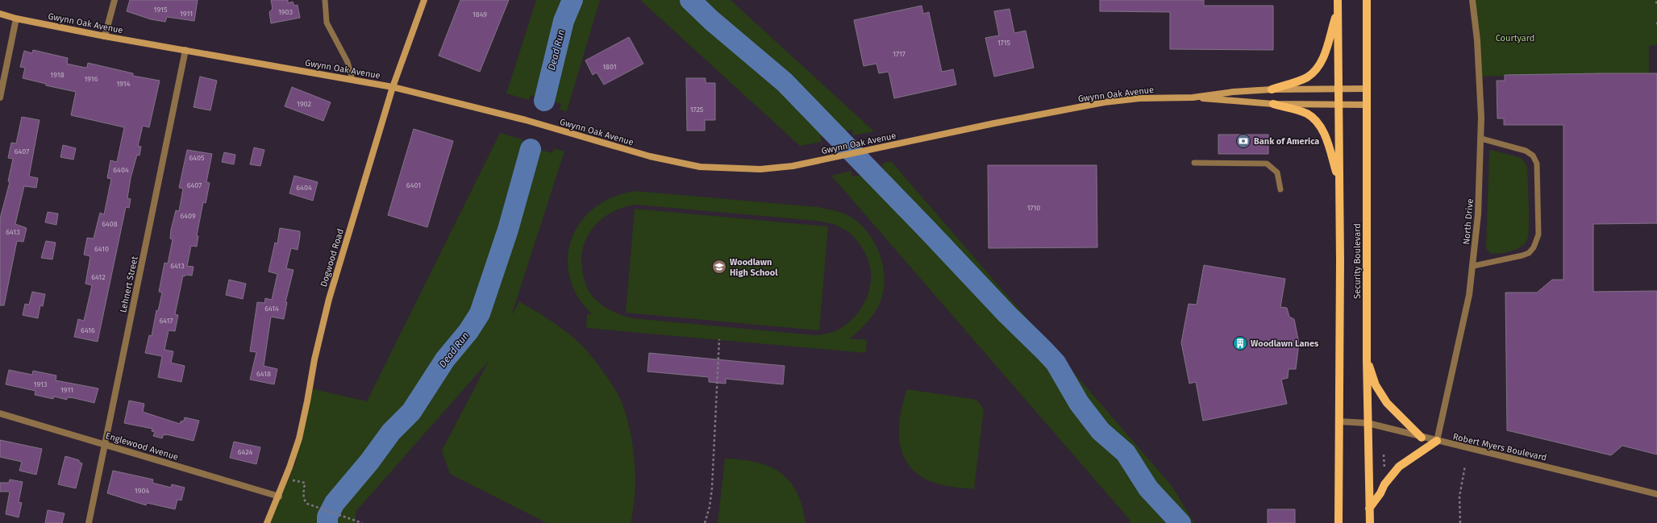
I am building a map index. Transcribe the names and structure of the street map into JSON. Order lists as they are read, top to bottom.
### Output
{
  "streets": {
    "main road": ["Security Boulevard"],
    "street": [
      "Gwynn Oak Avenue",
      "North Drive",
      "Dogwood Road",
      "Lehnert Street",
      "Englewood Avenue",
      "Robert Myers Boulevard"
    ]
  },
  "crossings": [
    ["Gwynn Oak Avenue", "Dogwood Road"],
    ["Gwynn Oak Avenue", "Security Boulevard"],
    ["Gwynn Oak Avenue", "Lehnert Street"],
    ["North Drive", "Robert Myers Boulevard"],
    ["Dogwood Road", "Englewood Avenue"],
    ["Security Boulevard", "Robert Myers Boulevard"],
    ["Lehnert Street", "Englewood Avenue"]
  ],
  "water": ["Dead Run"],
  "parks": ["Courtyard"],
  "places": {
    "bank": ["Bank of America"],
    "school or university": ["Woodlawn High School"],
    "building": ["Woodlawn Lanes"]
  },
  "house_numbers": [
    "1915",
    "1903",
    "1911",
    "1849",
    "1715",
    "1717",
    "1801",
    "1918",
    "1916",
    "1914",
    "1902",
    "1725",
    "6407",
    "6405",
    "6404",
    "6407",
    "6401",
    "6404",
    "1710",
    "6409",
    "6408",
    "6413",
    "6410",
    "6413",
    "6412",
    "6414",
    "6417",
    "6416",
    "6418",
    "1913",
    "1911",
    "6424",
    "1904"
  ]
}
